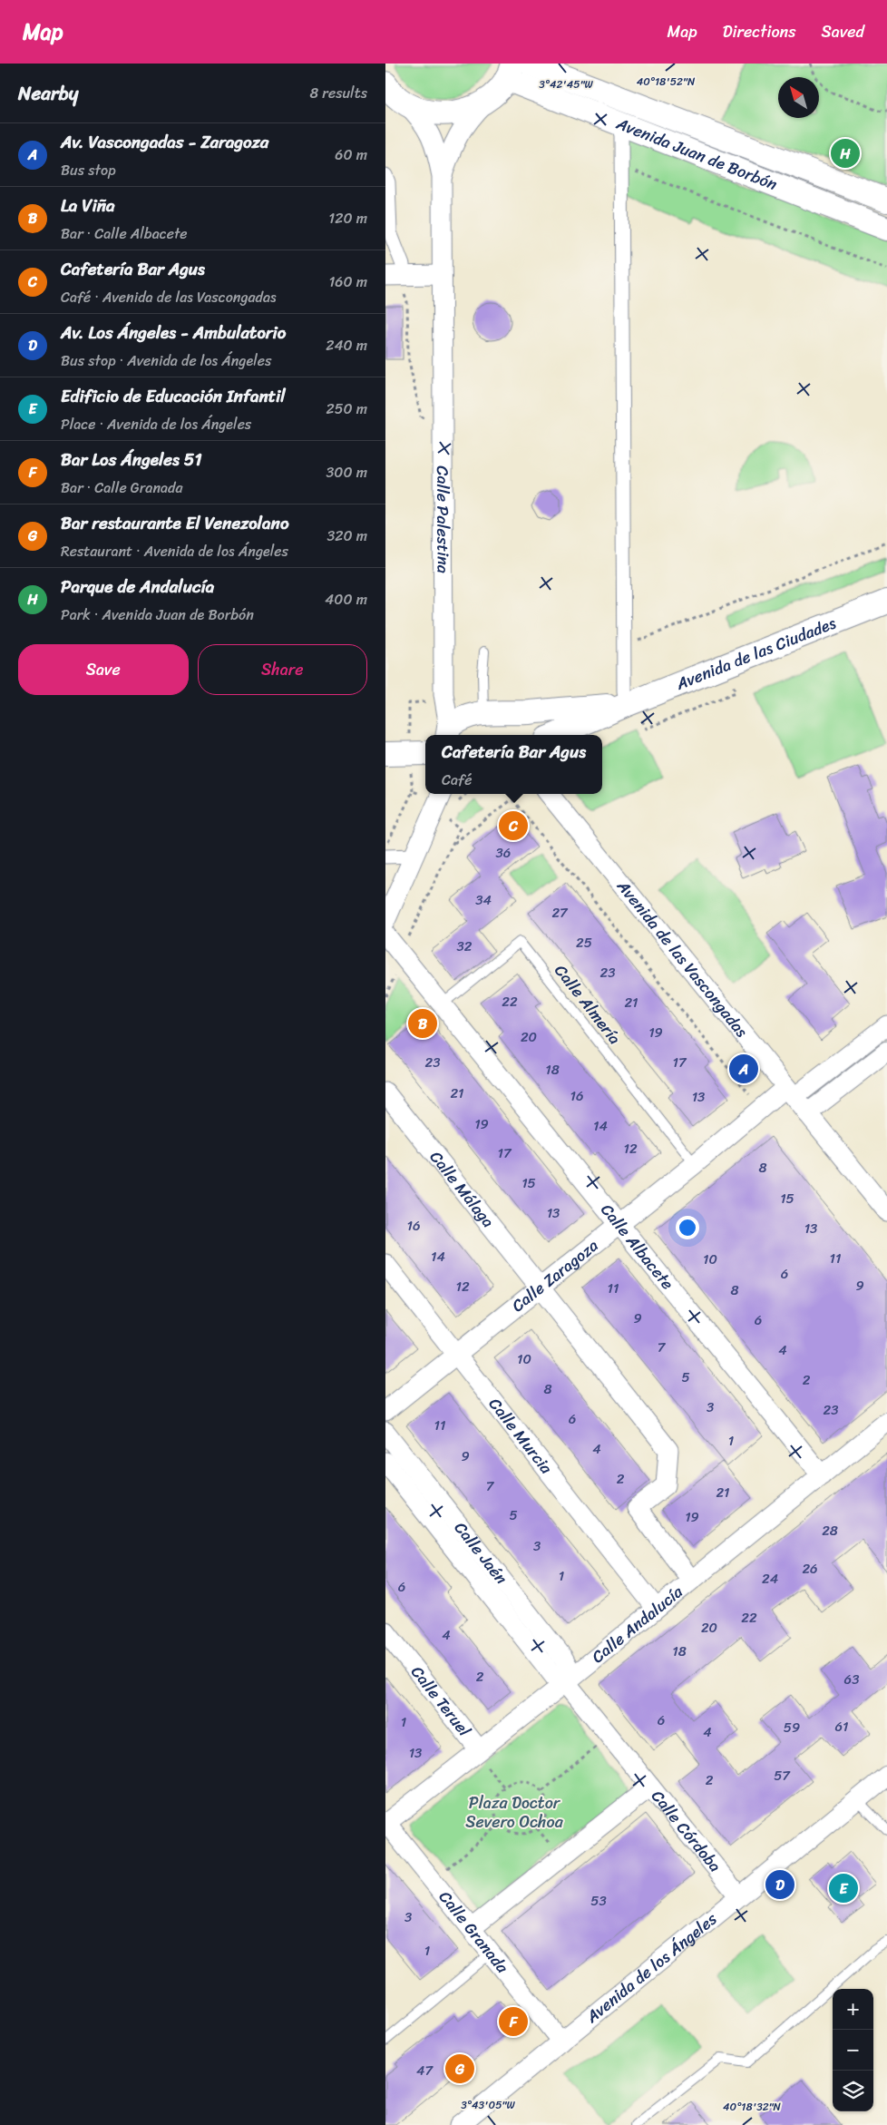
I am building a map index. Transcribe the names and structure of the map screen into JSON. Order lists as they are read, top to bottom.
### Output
{
  "streets": {
    "street": [
      "Avenida Juan de Borbón",
      "Calle Palestina",
      "Avenida de las Ciudades",
      "Avenida de las Vascongadas",
      "Calle Málaga",
      "Calle Albacete",
      "Calle Zaragoza",
      "Calle Murcia",
      "Calle Jaén",
      "Calle Andalucía",
      "Calle Teruel",
      "Calle Córdoba",
      "Calle Granada",
      "Avenida de los Ángeles"
    ],
    "lane": ["Calle Almería"]
  },
  "crossings": [
    ["Calle Palestina", "Avenida de las Ciudades"],
    ["Avenida de las Vascongadas", "Calle Zaragoza"],
    ["Calle Almería", "Calle Albacete"],
    ["Calle Almería", "Calle Zaragoza"],
    ["Calle Málaga", "Calle Zaragoza"],
    ["Calle Málaga", "Calle Andalucía"],
    ["Calle Albacete", "Calle Zaragoza"],
    ["Calle Albacete", "Calle Andalucía"],
    ["Calle Zaragoza", "Calle Murcia"],
    ["Calle Murcia", "Calle Andalucía"],
    ["Calle Jaén", "Calle Andalucía"],
    ["Calle Jaén", "Calle Córdoba"],
    ["Calle Andalucía", "Calle Teruel"],
    ["Calle Andalucía", "Calle Córdoba"],
    ["Calle Andalucía", "Calle Granada"],
    ["Calle Córdoba", "Avenida de los Ángeles"],
    ["Calle Granada", "Avenida de los Ángeles"]
  ],
  "parks": ["Plaza Doctor Severo Ochoa"],
  "house_numbers": [
    "36",
    "34",
    "27",
    "25",
    "32",
    "23",
    "22",
    "21",
    "19",
    "20",
    "23",
    "17",
    "18",
    "21",
    "16",
    "13",
    "19",
    "14",
    "12",
    "17",
    "8",
    "15",
    "15",
    "13",
    "16",
    "13",
    "14",
    "11",
    "10",
    "6",
    "9",
    "12",
    "11",
    "8",
    "9",
    "6",
    "7",
    "4",
    "10",
    "5",
    "2",
    "8",
    "3",
    "23",
    "6",
    "11",
    "1",
    "4",
    "9",
    "2",
    "7",
    "21",
    "5",
    "19",
    "28",
    "3",
    "26",
    "1",
    "24",
    "6",
    "22",
    "20",
    "4",
    "18",
    "2",
    "63",
    "6",
    "1",
    "61",
    "59",
    "4",
    "13",
    "57",
    "2",
    "53",
    "3",
    "1",
    "47"
  ],
  "north": "top left",
  "page": {
    "header": "Map",
    "nav": ["Map", "Directions", "Saved"],
    "heading": ["Nearby", "8 results"],
    "list": [
      {
        "mark": "A",
        "name": "Av. Vascongadas - Zaragoza",
        "note": "Bus stop",
        "value": "60 m"
      },
      {
        "mark": "B",
        "name": "La Viña",
        "note": "Bar · Calle Albacete",
        "value": "120 m"
      },
      {
        "mark": "C",
        "name": "Cafetería Bar Agus",
        "note": "Café · Avenida de las Vascongadas",
        "value": "160 m"
      },
      {
        "mark": "D",
        "name": "Av. Los Ángeles - Ambulatorio",
        "note": "Bus stop · Avenida de los Ángeles",
        "value": "240 m"
      },
      {
        "mark": "E",
        "name": "Edificio de Educación Infantil",
        "note": "Place · Avenida de los Ángeles",
        "value": "250 m"
      },
      {
        "mark": "F",
        "name": "Bar Los Ángeles 51",
        "note": "Bar · Calle Granada",
        "value": "300 m"
      },
      {
        "mark": "G",
        "name": "Bar restaurante El Venezolano",
        "note": "Restaurant · Avenida de los Ángeles",
        "value": "320 m"
      },
      {
        "mark": "H",
        "name": "Parque de Andalucía",
        "note": "Park · Avenida Juan de Borbón",
        "value": "400 m"
      }
    ],
    "pins": [
      "H",
      "C",
      "B",
      "A",
      "D",
      "E",
      "F",
      "G"
    ],
    "buttons": ["Save", "Share"],
    "popup": ["Cafetería Bar Agus", "Café"],
    "map_buttons": ["+", "−"]
  },
  "coordinates": [
    "40°18'52\"N",
    "3°42'45\"W",
    "3°43'05\"W",
    "40°18'32\"N"
  ]
}
